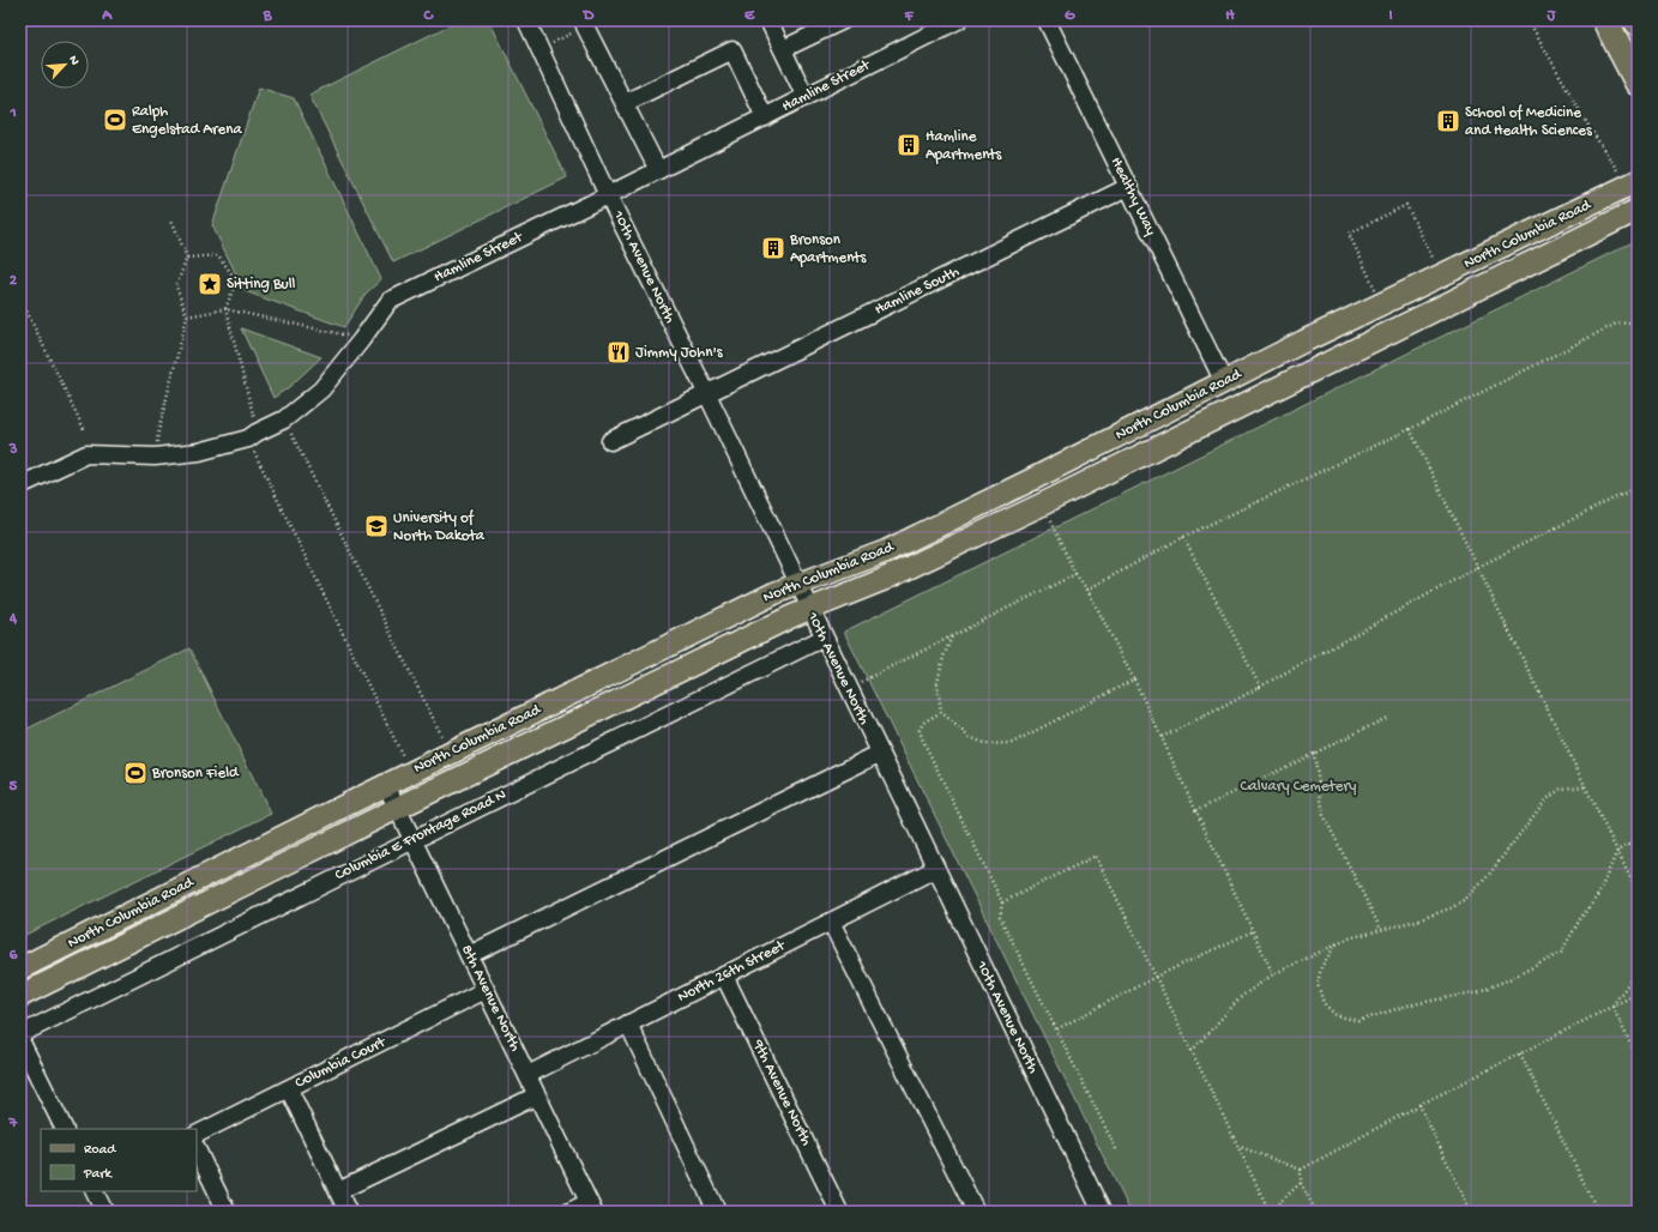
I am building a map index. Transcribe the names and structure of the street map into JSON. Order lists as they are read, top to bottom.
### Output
{
  "streets": {
    "main road": ["North Columbia Road"],
    "street": [
      "Hamline Street",
      "Healthy Way",
      "10th Avenue North",
      "Hamline South",
      "Columbia E Frontage Road N",
      "North 26th Street",
      "8th Avenue North",
      "Columbia Court",
      "9th Avenue North"
    ]
  },
  "crossings": [
    ["Hamline Street", "10th Avenue North"],
    ["Healthy Way", "Hamline South"],
    ["North Columbia Road", "10th Avenue North"],
    ["North Columbia Road", "8th Avenue North"],
    ["10th Avenue North", "Hamline South"],
    ["10th Avenue North", "Columbia E Frontage Road N"],
    ["10th Avenue North", "North 26th Street"],
    ["Columbia E Frontage Road N", "8th Avenue North"],
    ["North 26th Street", "8th Avenue North"],
    ["North 26th Street", "9th Avenue North"],
    ["8th Avenue North", "Columbia Court"]
  ],
  "parks": ["Calvary Cemetery"],
  "places": {
    "sports": ["Ralph Engelstad Arena", "Bronson Field"],
    "building": ["School of Medicine and Health Sciences", "Hamline Apartments", "Bronson Apartments"],
    "place": ["Sitting Bull"],
    "restaurant": ["Jimmy John's"],
    "school or university": ["University of North Dakota"]
  },
  "legend": ["Road", "Park"],
  "north": "top right",
  "grid": {
    "columns": [
      "A",
      "B",
      "C",
      "D",
      "E",
      "F",
      "G",
      "H",
      "I",
      "J"
    ],
    "rows": [
      "1",
      "2",
      "3",
      "4",
      "5",
      "6",
      "7"
    ]
  }
}
